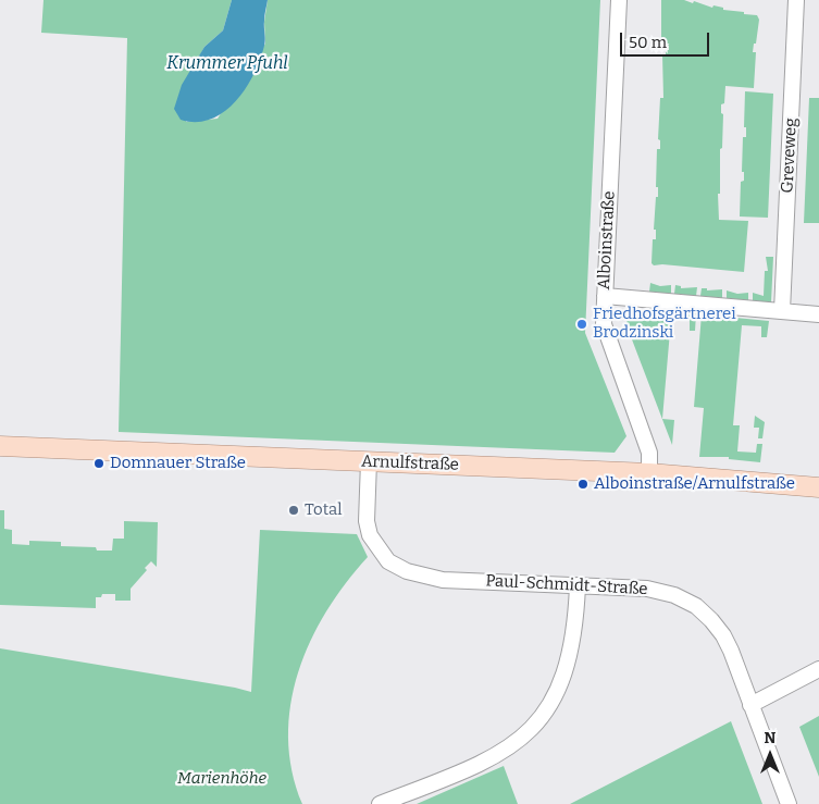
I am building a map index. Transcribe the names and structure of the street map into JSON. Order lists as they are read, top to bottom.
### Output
{
  "streets": {
    "main road": ["Arnulfstraße"],
    "street": ["Greveweg", "Alboinstraße", "Paul-Schmidt-Straße"]
  },
  "crossings": [
    ["Alboinstraße", "Arnulfstraße"],
    ["Arnulfstraße", "Paul-Schmidt-Straße"]
  ],
  "water": ["Krummer Pfuhl"],
  "parks": ["Marienhöhe"],
  "places": [
    "Friedhofsgärtnerei Brodzinski",
    "Domnauer Straße",
    "Alboinstraße/Arnulfstraße",
    "Total"
  ],
  "scale_bar": "50 m",
  "north": "top"
}
